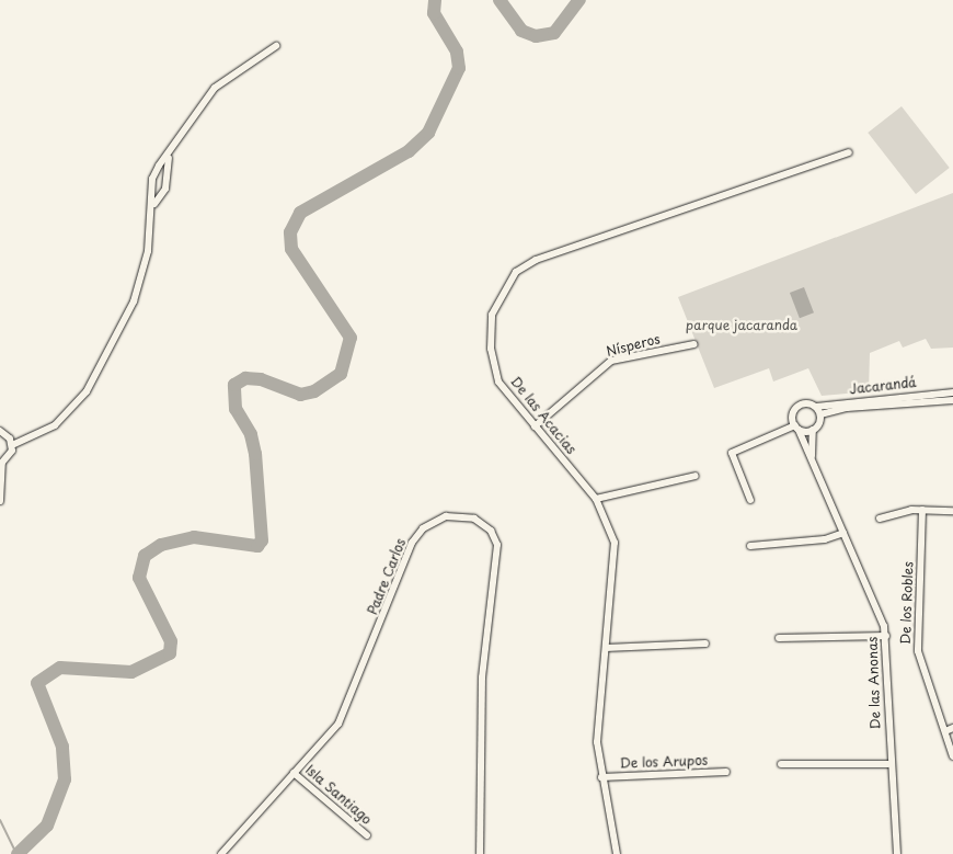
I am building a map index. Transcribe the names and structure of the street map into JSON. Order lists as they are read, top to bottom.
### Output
{
  "streets": {
    "street": [
      "Nísperos",
      "Jacarandá",
      "De las Acacias",
      "Padre Carlos",
      "De los Robles",
      "De las Anonas",
      "De los Arupos",
      "Isla Santiago"
    ]
  },
  "crossings": [
    ["Nísperos", "De las Acacias"],
    ["Jacarandá", "De las Anonas"],
    ["De las Acacias", "De los Arupos"],
    ["Padre Carlos", "Isla Santiago"]
  ],
  "parks": ["parque jacaranda"]
}
